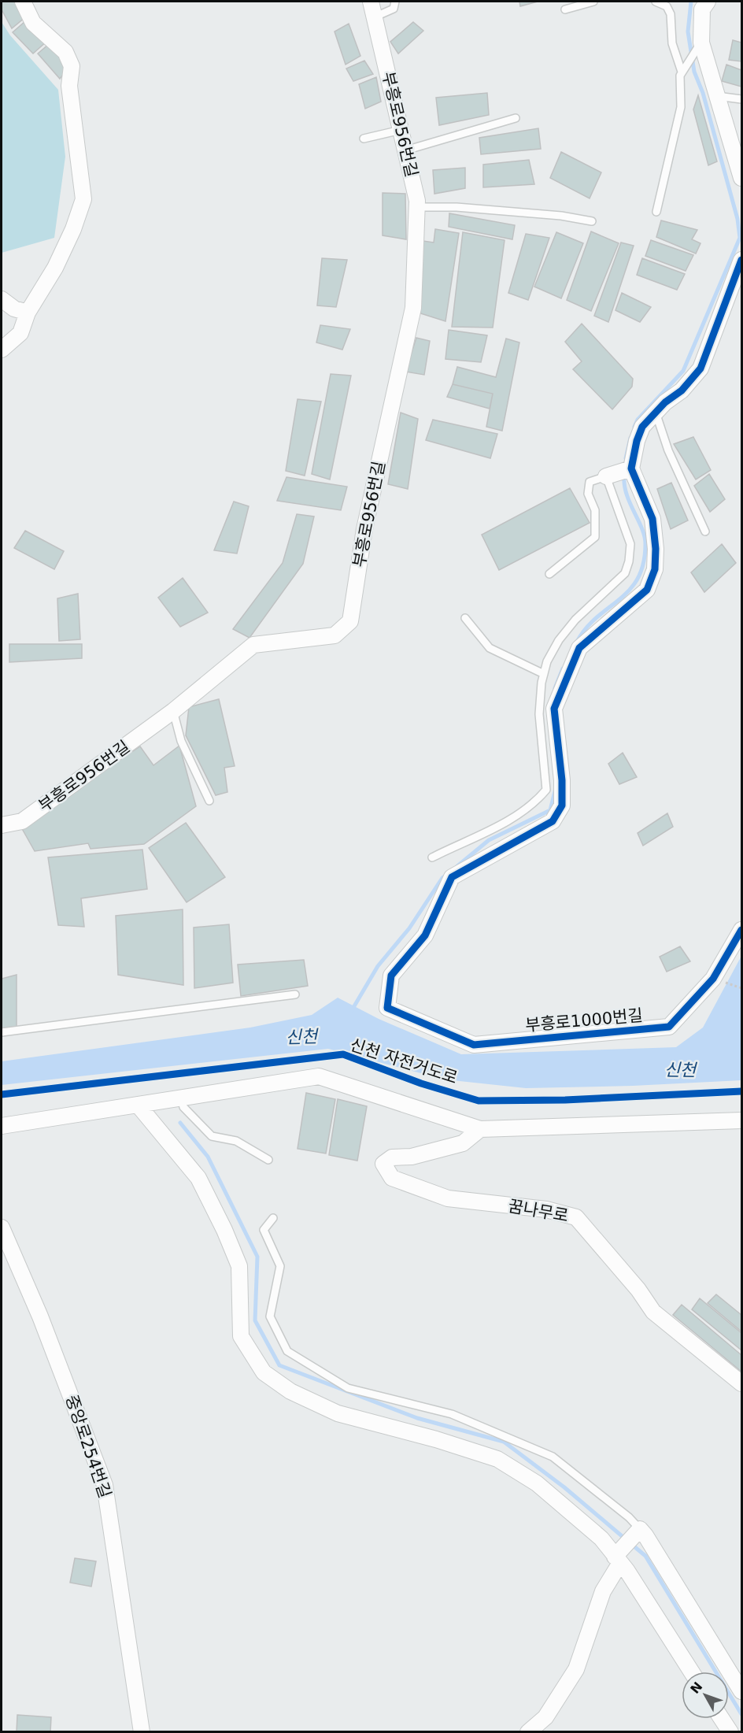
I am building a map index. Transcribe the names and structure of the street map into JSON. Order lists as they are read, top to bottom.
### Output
{
  "streets": {
    "street": [
      "부흥로956번길",
      "부흥로1000번길",
      "꿈나무로",
      "중앙로254번길"
    ],
    "cycle path": ["신천 자전거도로"]
  },
  "water": ["신천"],
  "north": "top left"
}
